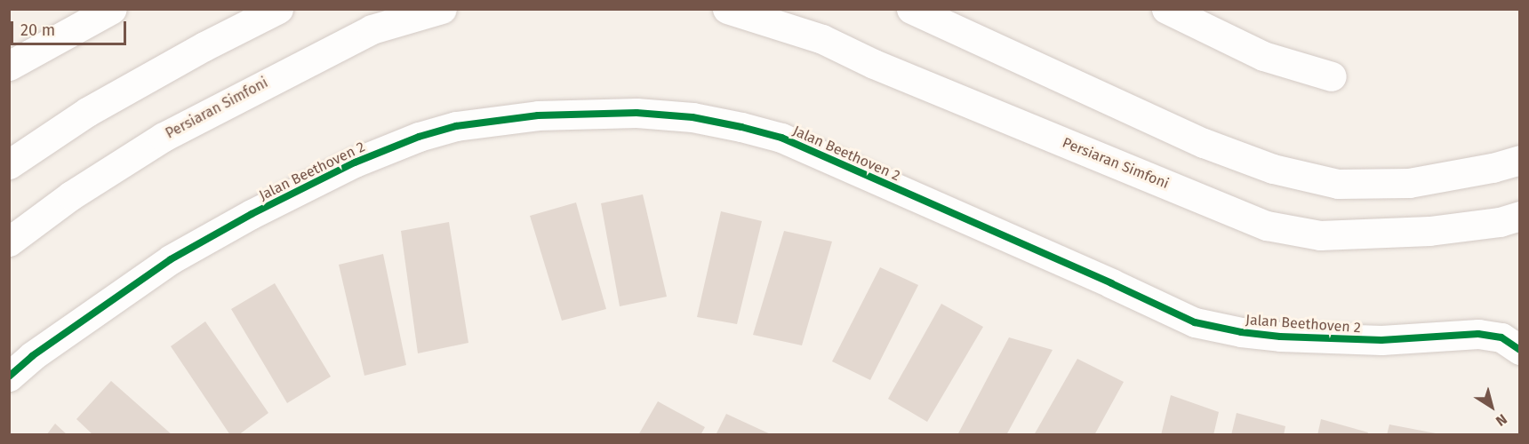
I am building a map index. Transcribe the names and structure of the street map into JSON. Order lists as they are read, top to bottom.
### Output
{
  "streets": {
    "street": ["Persiaran Simfoni", "Jalan Beethoven 2"]
  },
  "scale_bar": "20 m",
  "north": "bottom right"
}
